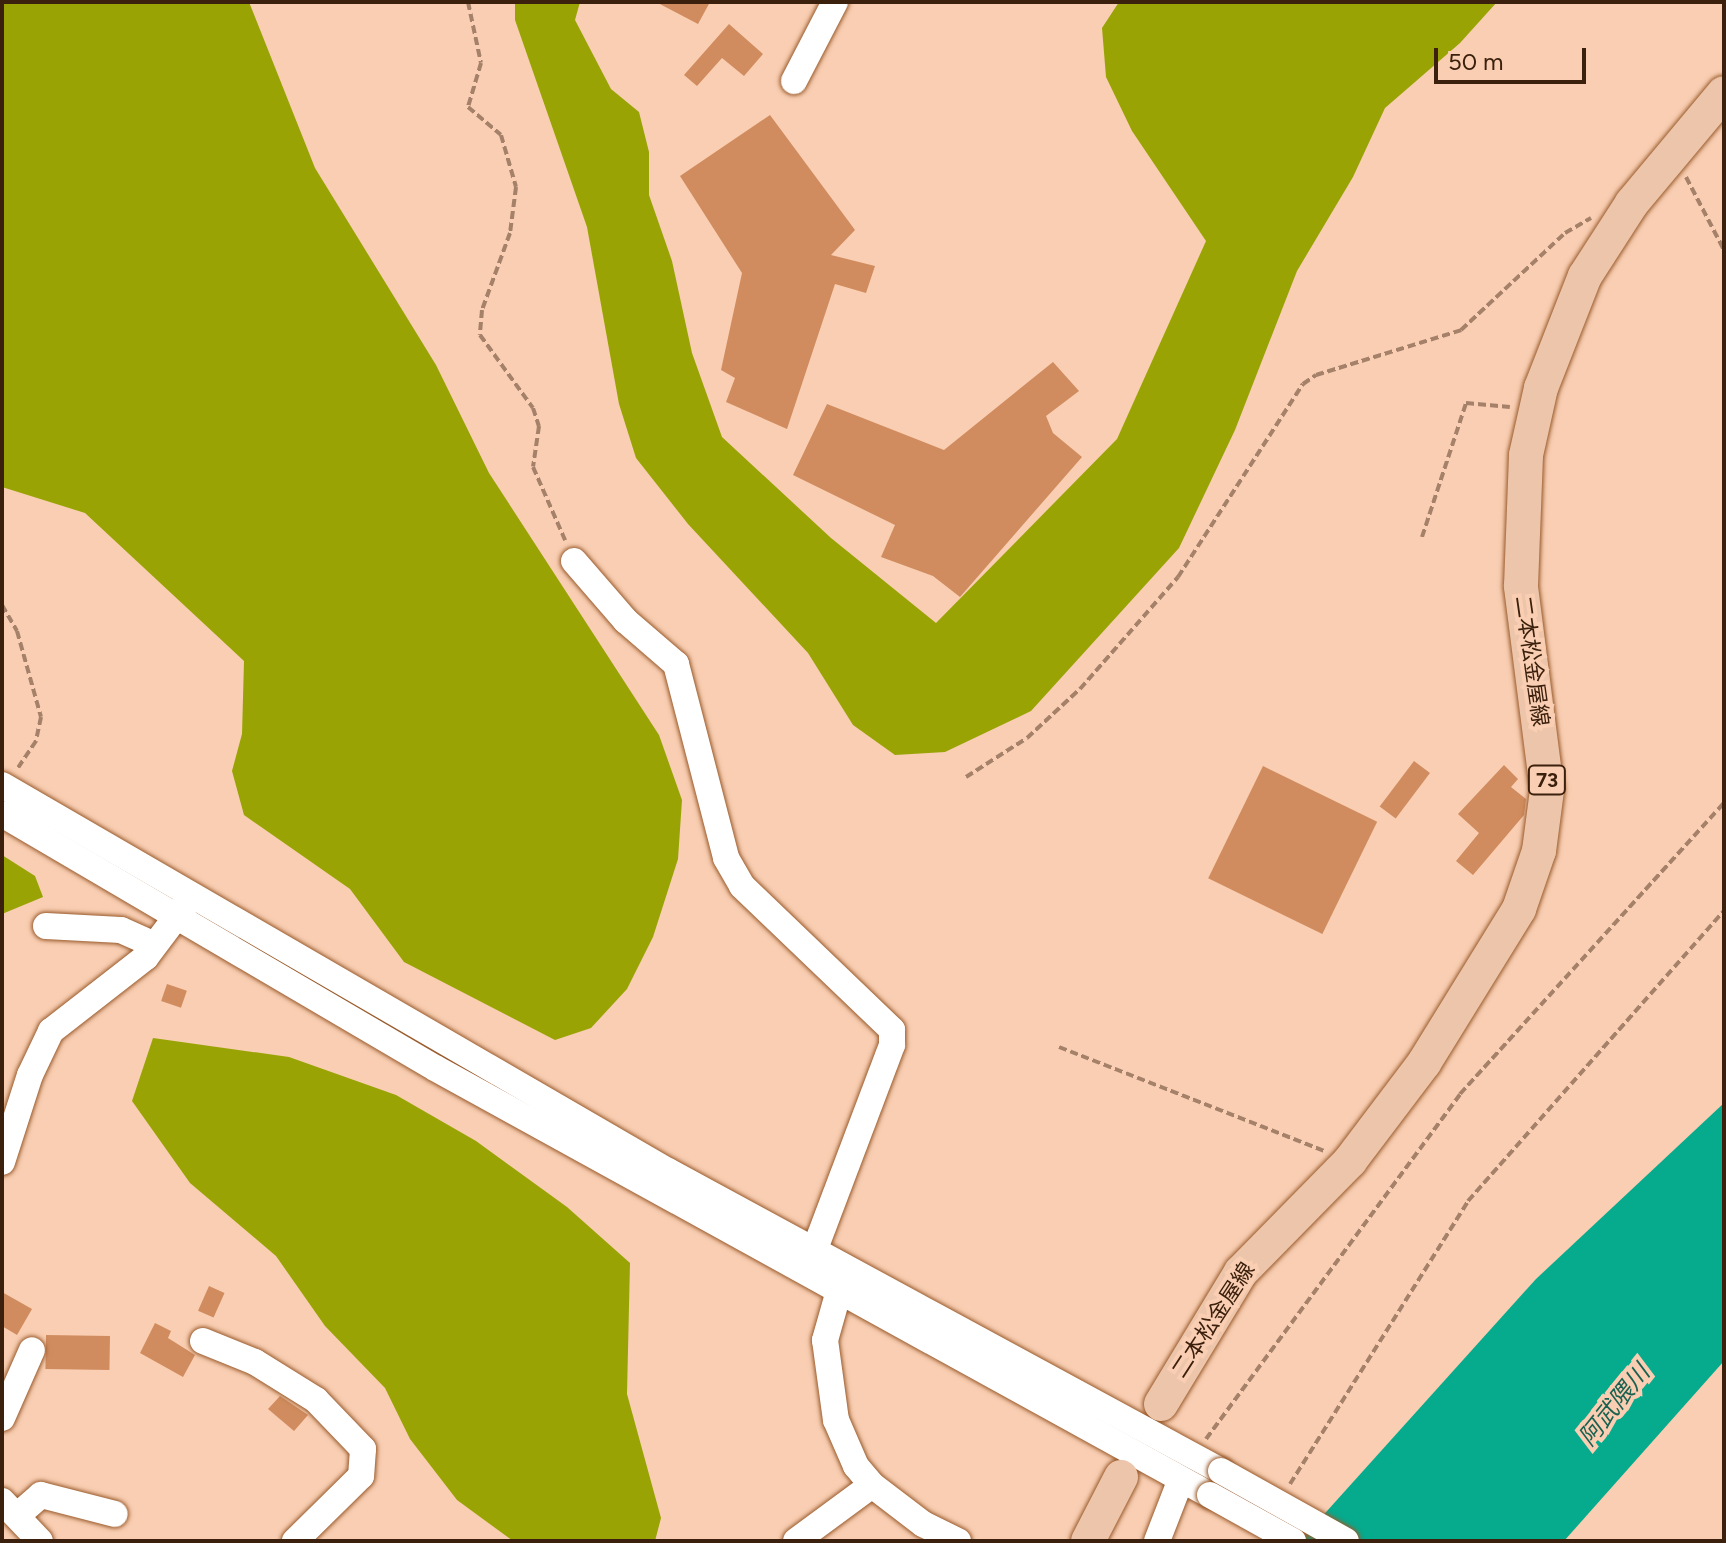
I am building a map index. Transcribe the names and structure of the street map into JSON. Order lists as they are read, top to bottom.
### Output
{
  "streets": {
    "main road": ["二本松金屋線", "73"]
  },
  "water": ["阿武隈川"],
  "scale_bar": "50 m"
}
